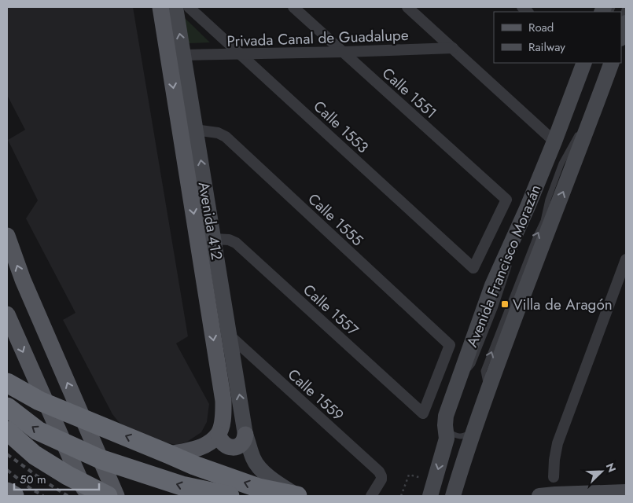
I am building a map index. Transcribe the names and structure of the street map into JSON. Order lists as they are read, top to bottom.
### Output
{
  "streets": {
    "street": [
      "Privada Canal de Guadalupe",
      "Calle 1551",
      "Calle 1553",
      "Calle 1555",
      "Avenida 412",
      "Avenida Francisco Morazán",
      "Calle 1557",
      "Calle 1559"
    ]
  },
  "crossings": [
    ["Privada Canal de Guadalupe", "Calle 1551"],
    ["Privada Canal de Guadalupe", "Calle 1553"],
    ["Privada Canal de Guadalupe", "Avenida 412"],
    ["Calle 1551", "Calle 1553"],
    ["Calle 1555", "Avenida 412"],
    ["Calle 1555", "Calle 1557"],
    ["Avenida 412", "Calle 1557"],
    ["Avenida 412", "Calle 1559"]
  ],
  "one_way": ["Avenida 412"],
  "places": {
    "transit": ["Villa de Aragón"]
  },
  "legend": ["Road", "Railway"],
  "scale_bar": "50 m",
  "north": "top right"
}
